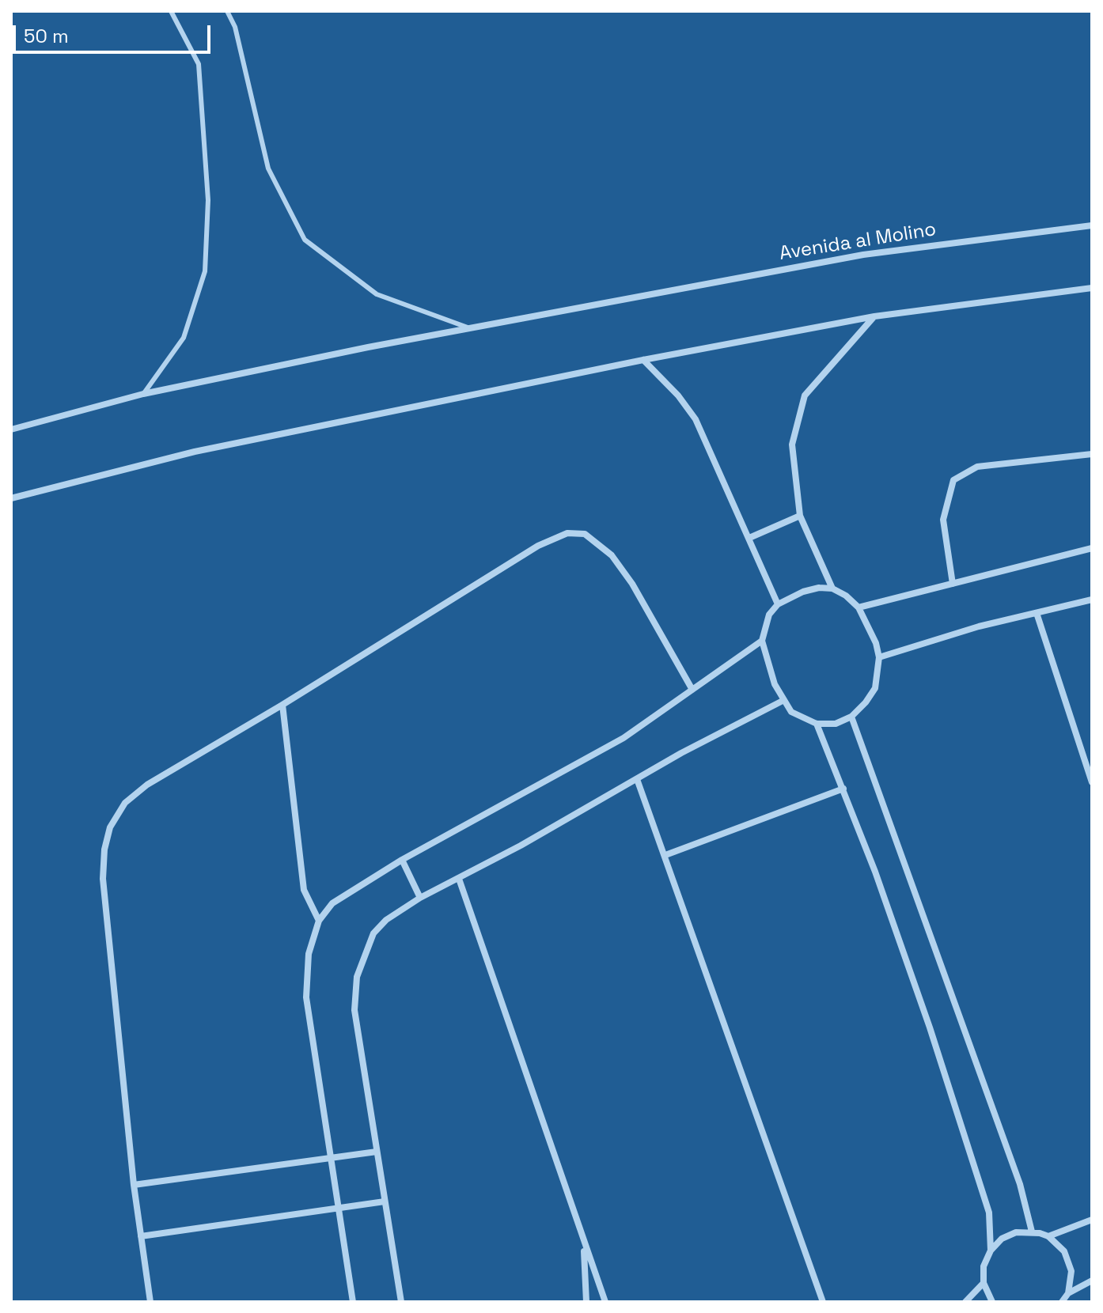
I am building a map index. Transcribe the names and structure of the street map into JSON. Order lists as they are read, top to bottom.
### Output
{
  "streets": {
    "street": ["Avenida al Molino"]
  },
  "scale_bar": "50 m"
}
